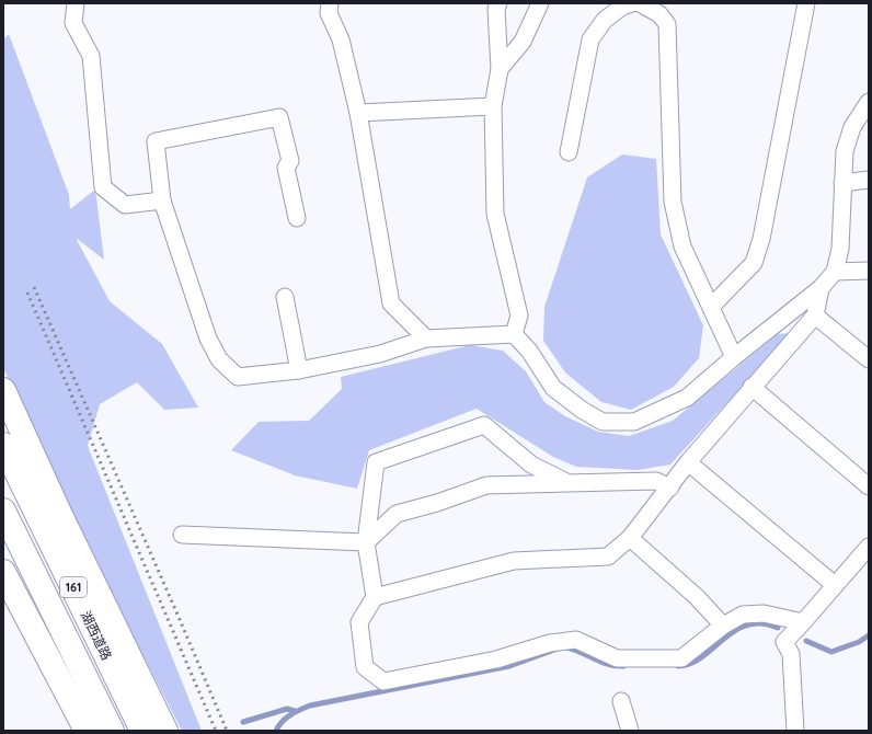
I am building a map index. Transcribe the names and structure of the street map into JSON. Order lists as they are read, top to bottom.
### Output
{
  "streets": {
    "highway": ["161", "湖西道路"]
  }
}
